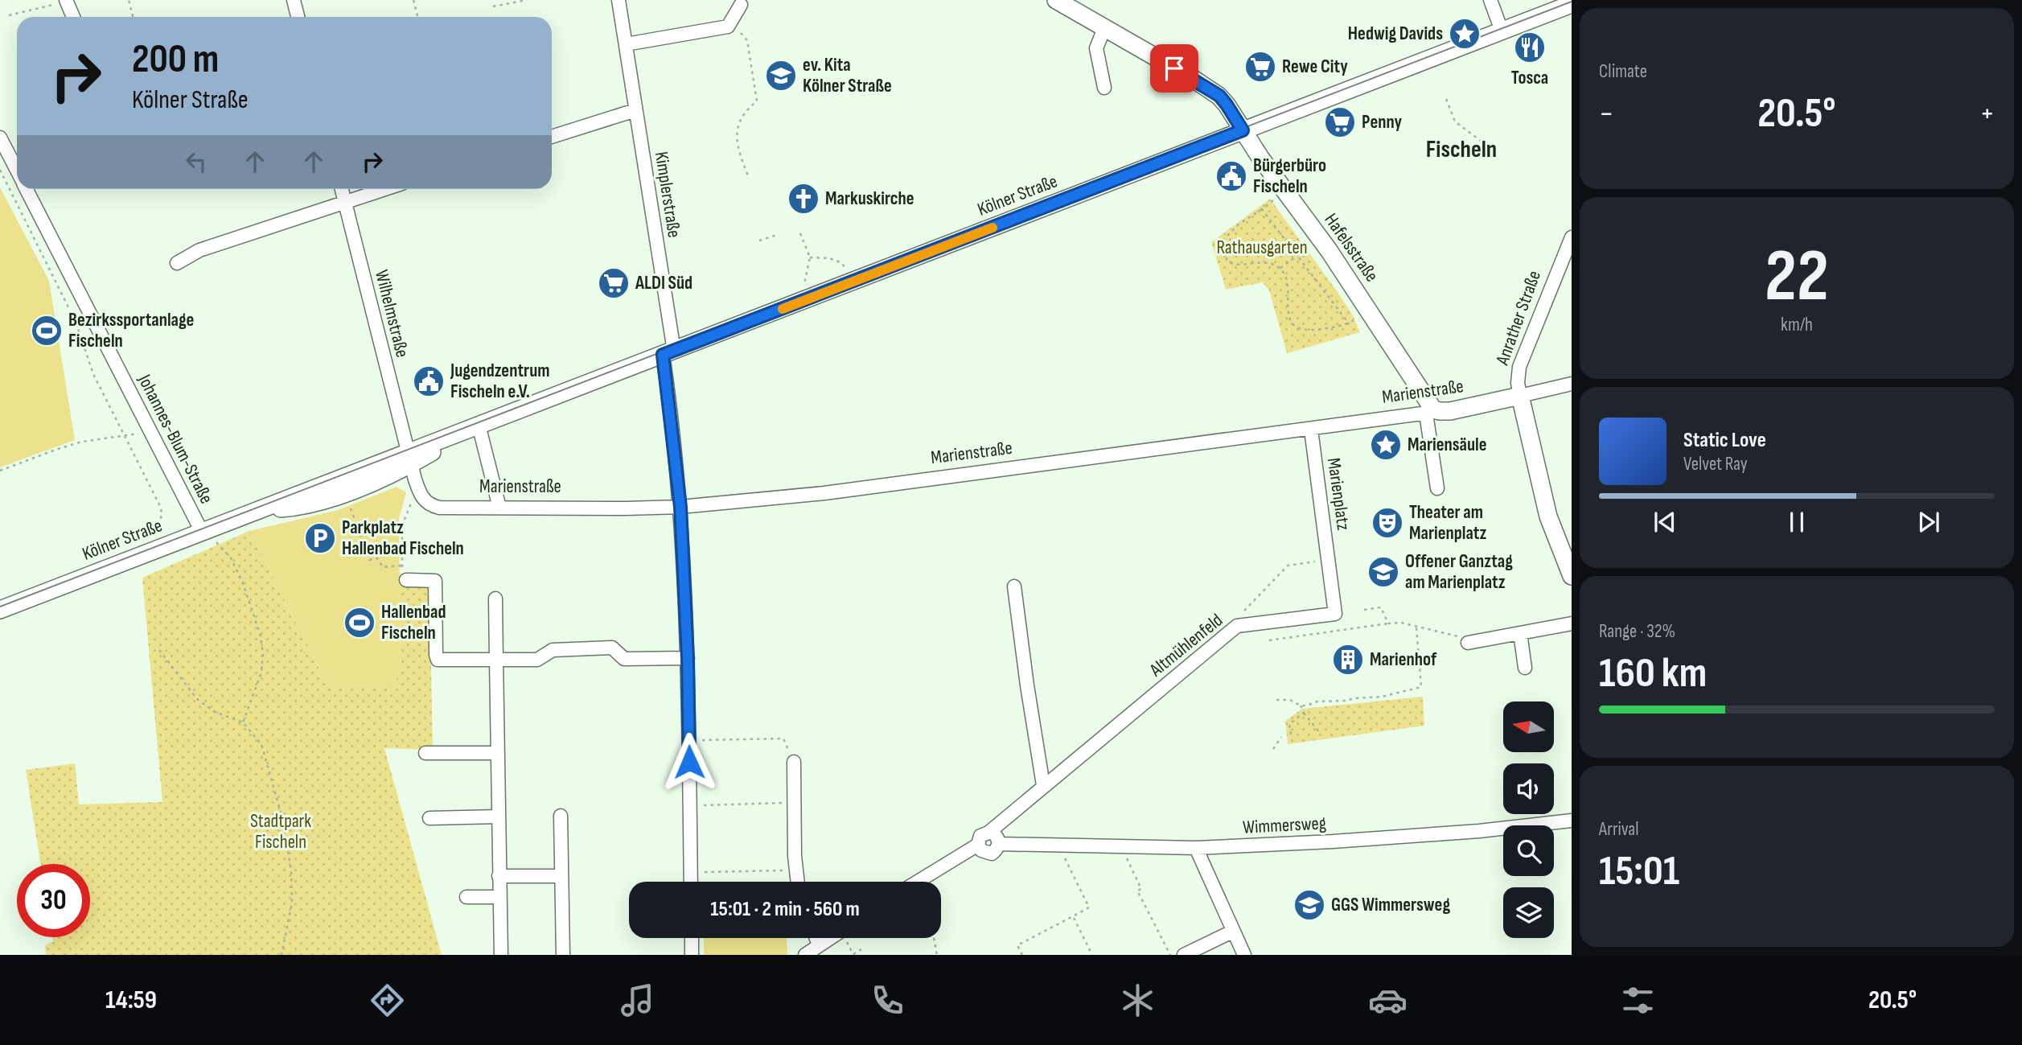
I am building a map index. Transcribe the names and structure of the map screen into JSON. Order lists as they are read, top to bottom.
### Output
{
  "streets": {
    "main road": [
      "Kölner Straße",
      "Hafelsstraße",
      "Anrather Straße",
      "Marienstraße"
    ],
    "street": [
      "Kimplerstraße",
      "Wilhelmstraße",
      "Johannes-Blum-Straße",
      "Marienplatz",
      "Altmühlenfeld",
      "Wimmersweg"
    ]
  },
  "crossings": [
    ["Kimplerstraße", "Kölner Straße"],
    ["Kimplerstraße", "Marienstraße"],
    ["Kölner Straße", "Hafelsstraße"],
    ["Kölner Straße", "Wilhelmstraße"],
    ["Kölner Straße", "Marienstraße"],
    ["Kölner Straße", "Johannes-Blum-Straße"],
    ["Hafelsstraße", "Marienstraße"],
    ["Wilhelmstraße", "Marienstraße"],
    ["Anrather Straße", "Marienstraße"],
    ["Marienstraße", "Marienplatz"],
    ["Marienplatz", "Altmühlenfeld"],
    ["Altmühlenfeld", "Wimmersweg"]
  ],
  "districts": ["Fischeln"],
  "parks": ["Rathausgarten", "Stadtpark Fischeln"],
  "places": {
    "place": ["Hedwig Davids", "Mariensäule"],
    "restaurant": ["Tosca"],
    "supermarket": ["Rewe City", "Penny", "ALDI Süd"],
    "school or university": ["ev. Kita Kölner Straße", "Offener Ganztag am Marienplatz", "GGS Wimmersweg"],
    "public building": ["Bürgerbüro Fischeln", "Jugendzentrum Fischeln e.V."],
    "church": ["Markuskirche"],
    "sports": ["Bezirkssportanlage Fischeln", "Hallenbad Fischeln"],
    "theatre": ["Theater am Marienplatz"],
    "parking": ["Parkplatz Hallenbad Fischeln"],
    "building": ["Marienhof"]
  },
  "north": "left",
  "page": {
    "tile": [
      "Climate",
      ["22", "km/h"],
      ["Range · 32%", "160 km"],
      ["Arrival", "15:01"]
    ],
    "turn": ["200 m", "Kölner Straße"],
    "heat": ["−", "20.5°", "+"],
    "song": ["Static Love", "Velvet Ray"],
    "limit": "30",
    "trip": "15:01 · 2 min · 560 m",
    "tabs": ["14:59", "20.5°"]
  }
}
